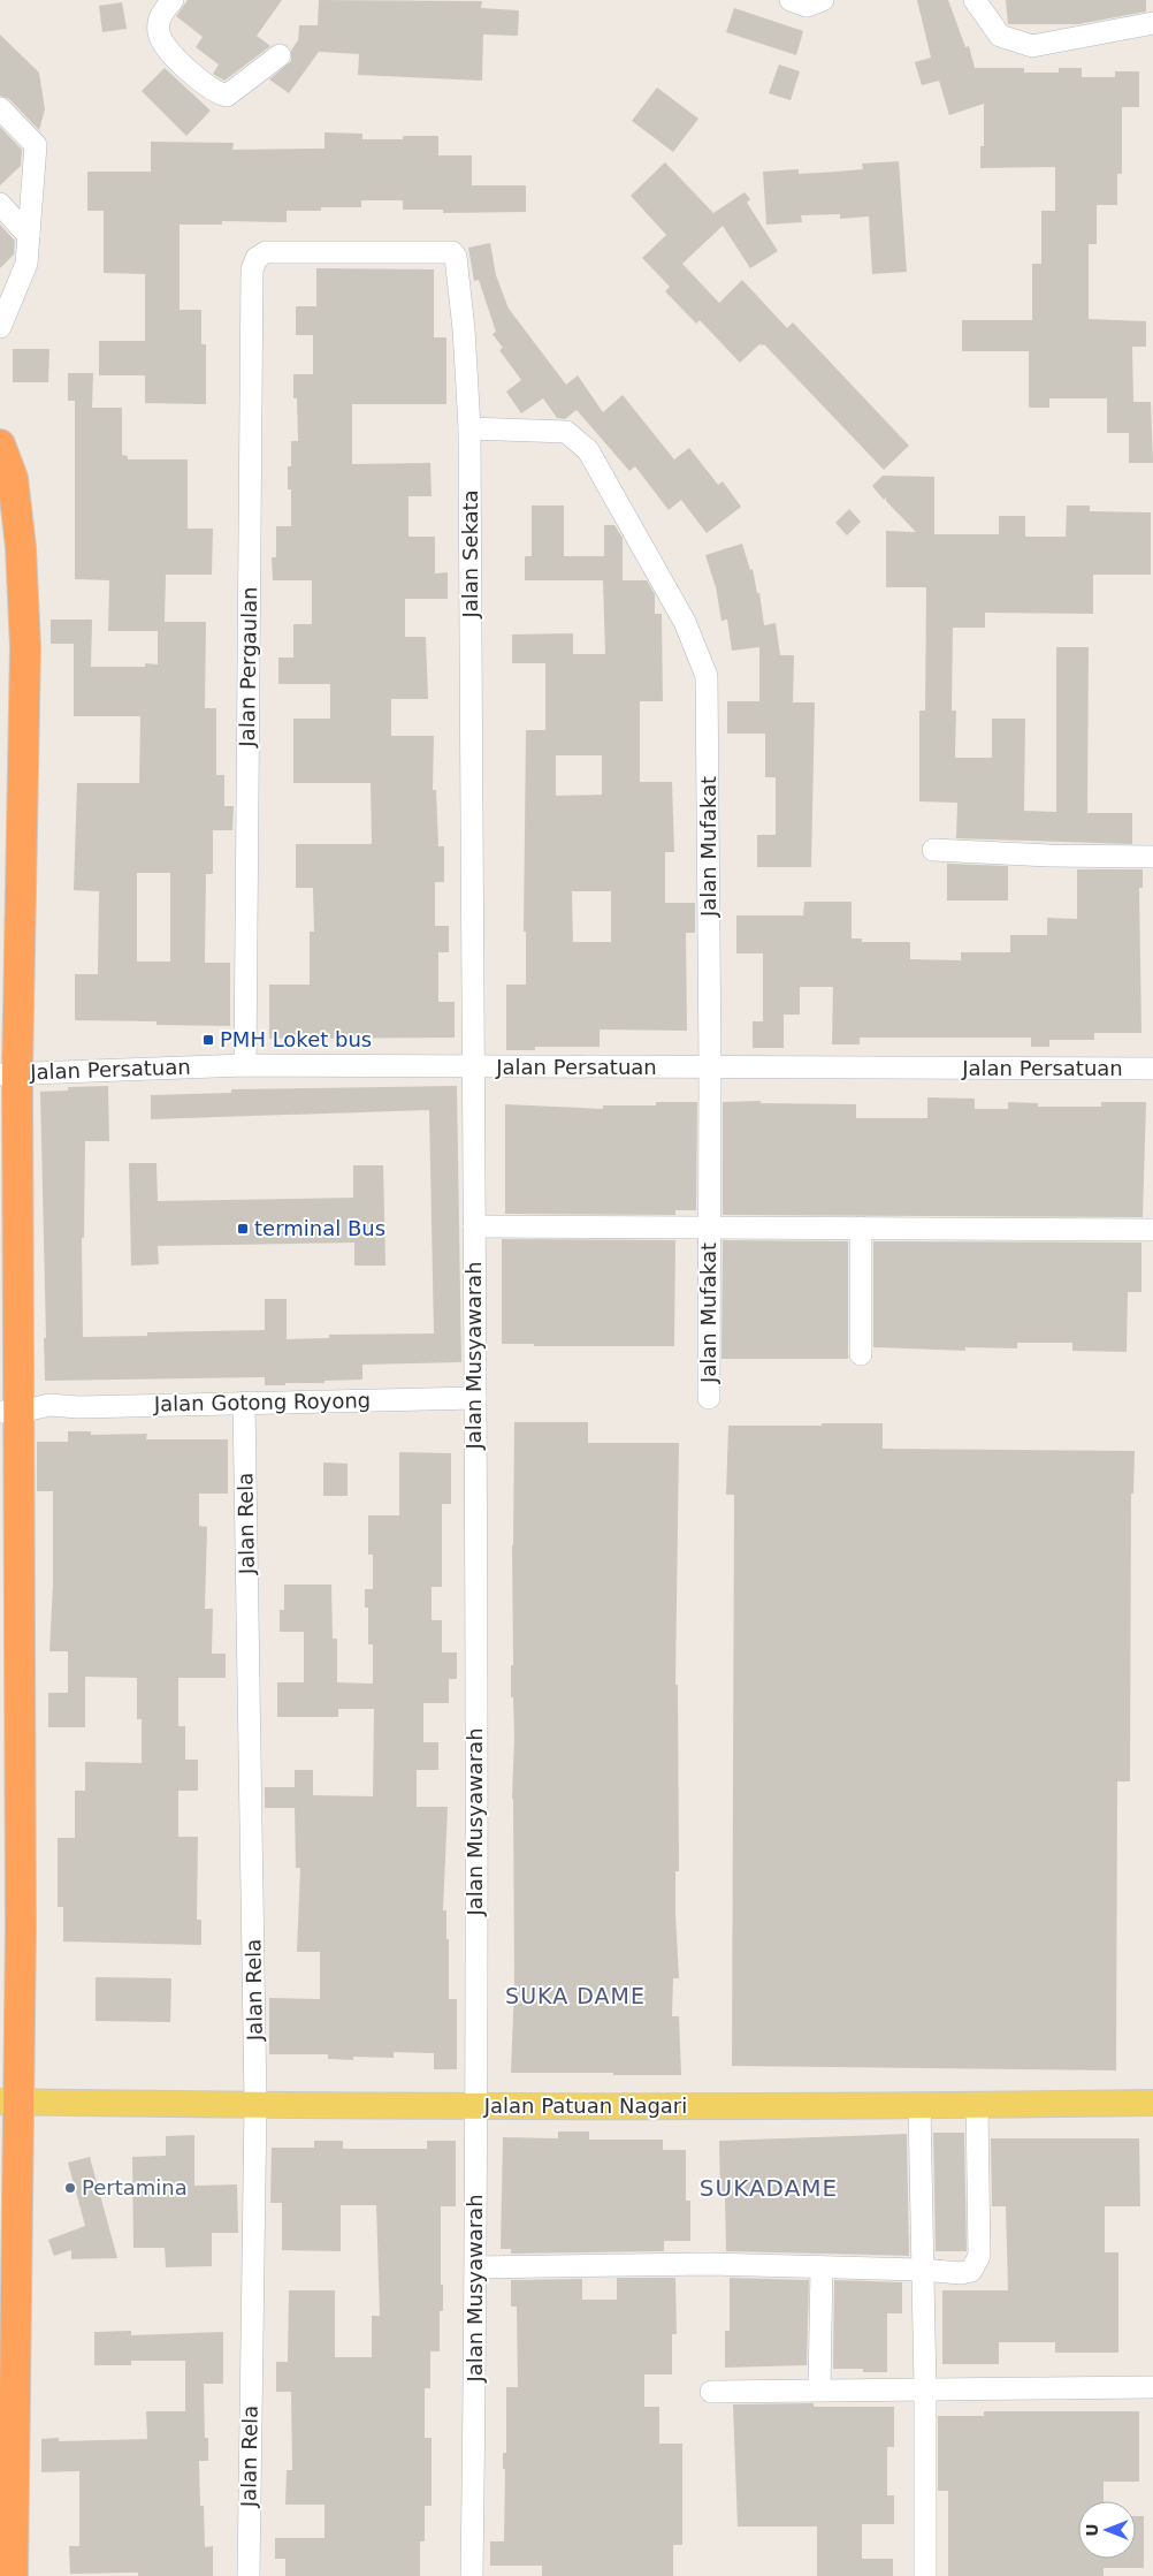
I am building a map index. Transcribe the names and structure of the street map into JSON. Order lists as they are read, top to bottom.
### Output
{
  "streets": {
    "main road": ["Jalan Patuan Nagari"],
    "street": [
      "Jalan Sekata",
      "Jalan Pergaulan",
      "Jalan Mufakat",
      "Jalan Persatuan",
      "Jalan Musyawarah",
      "Jalan Gotong Royong",
      "Jalan Rela"
    ]
  },
  "crossings": [
    ["Jalan Sekata", "Jalan Pergaulan"],
    ["Jalan Sekata", "Jalan Mufakat"],
    ["Jalan Sekata", "Jalan Persatuan"],
    ["Jalan Sekata", "Jalan Musyawarah"],
    ["Jalan Pergaulan", "Jalan Persatuan"],
    ["Jalan Mufakat", "Jalan Persatuan"],
    ["Jalan Persatuan", "Jalan Musyawarah"],
    ["Jalan Musyawarah", "Jalan Gotong Royong"],
    ["Jalan Musyawarah", "Jalan Patuan Nagari"],
    ["Jalan Gotong Royong", "Jalan Rela"],
    ["Jalan Rela", "Jalan Patuan Nagari"]
  ],
  "districts": ["SUKA DAME", "SUKADAME"],
  "places": {
    "transit": ["PMH Loket bus", "terminal Bus"],
    "other": ["Pertamina"]
  },
  "north": "left"
}
